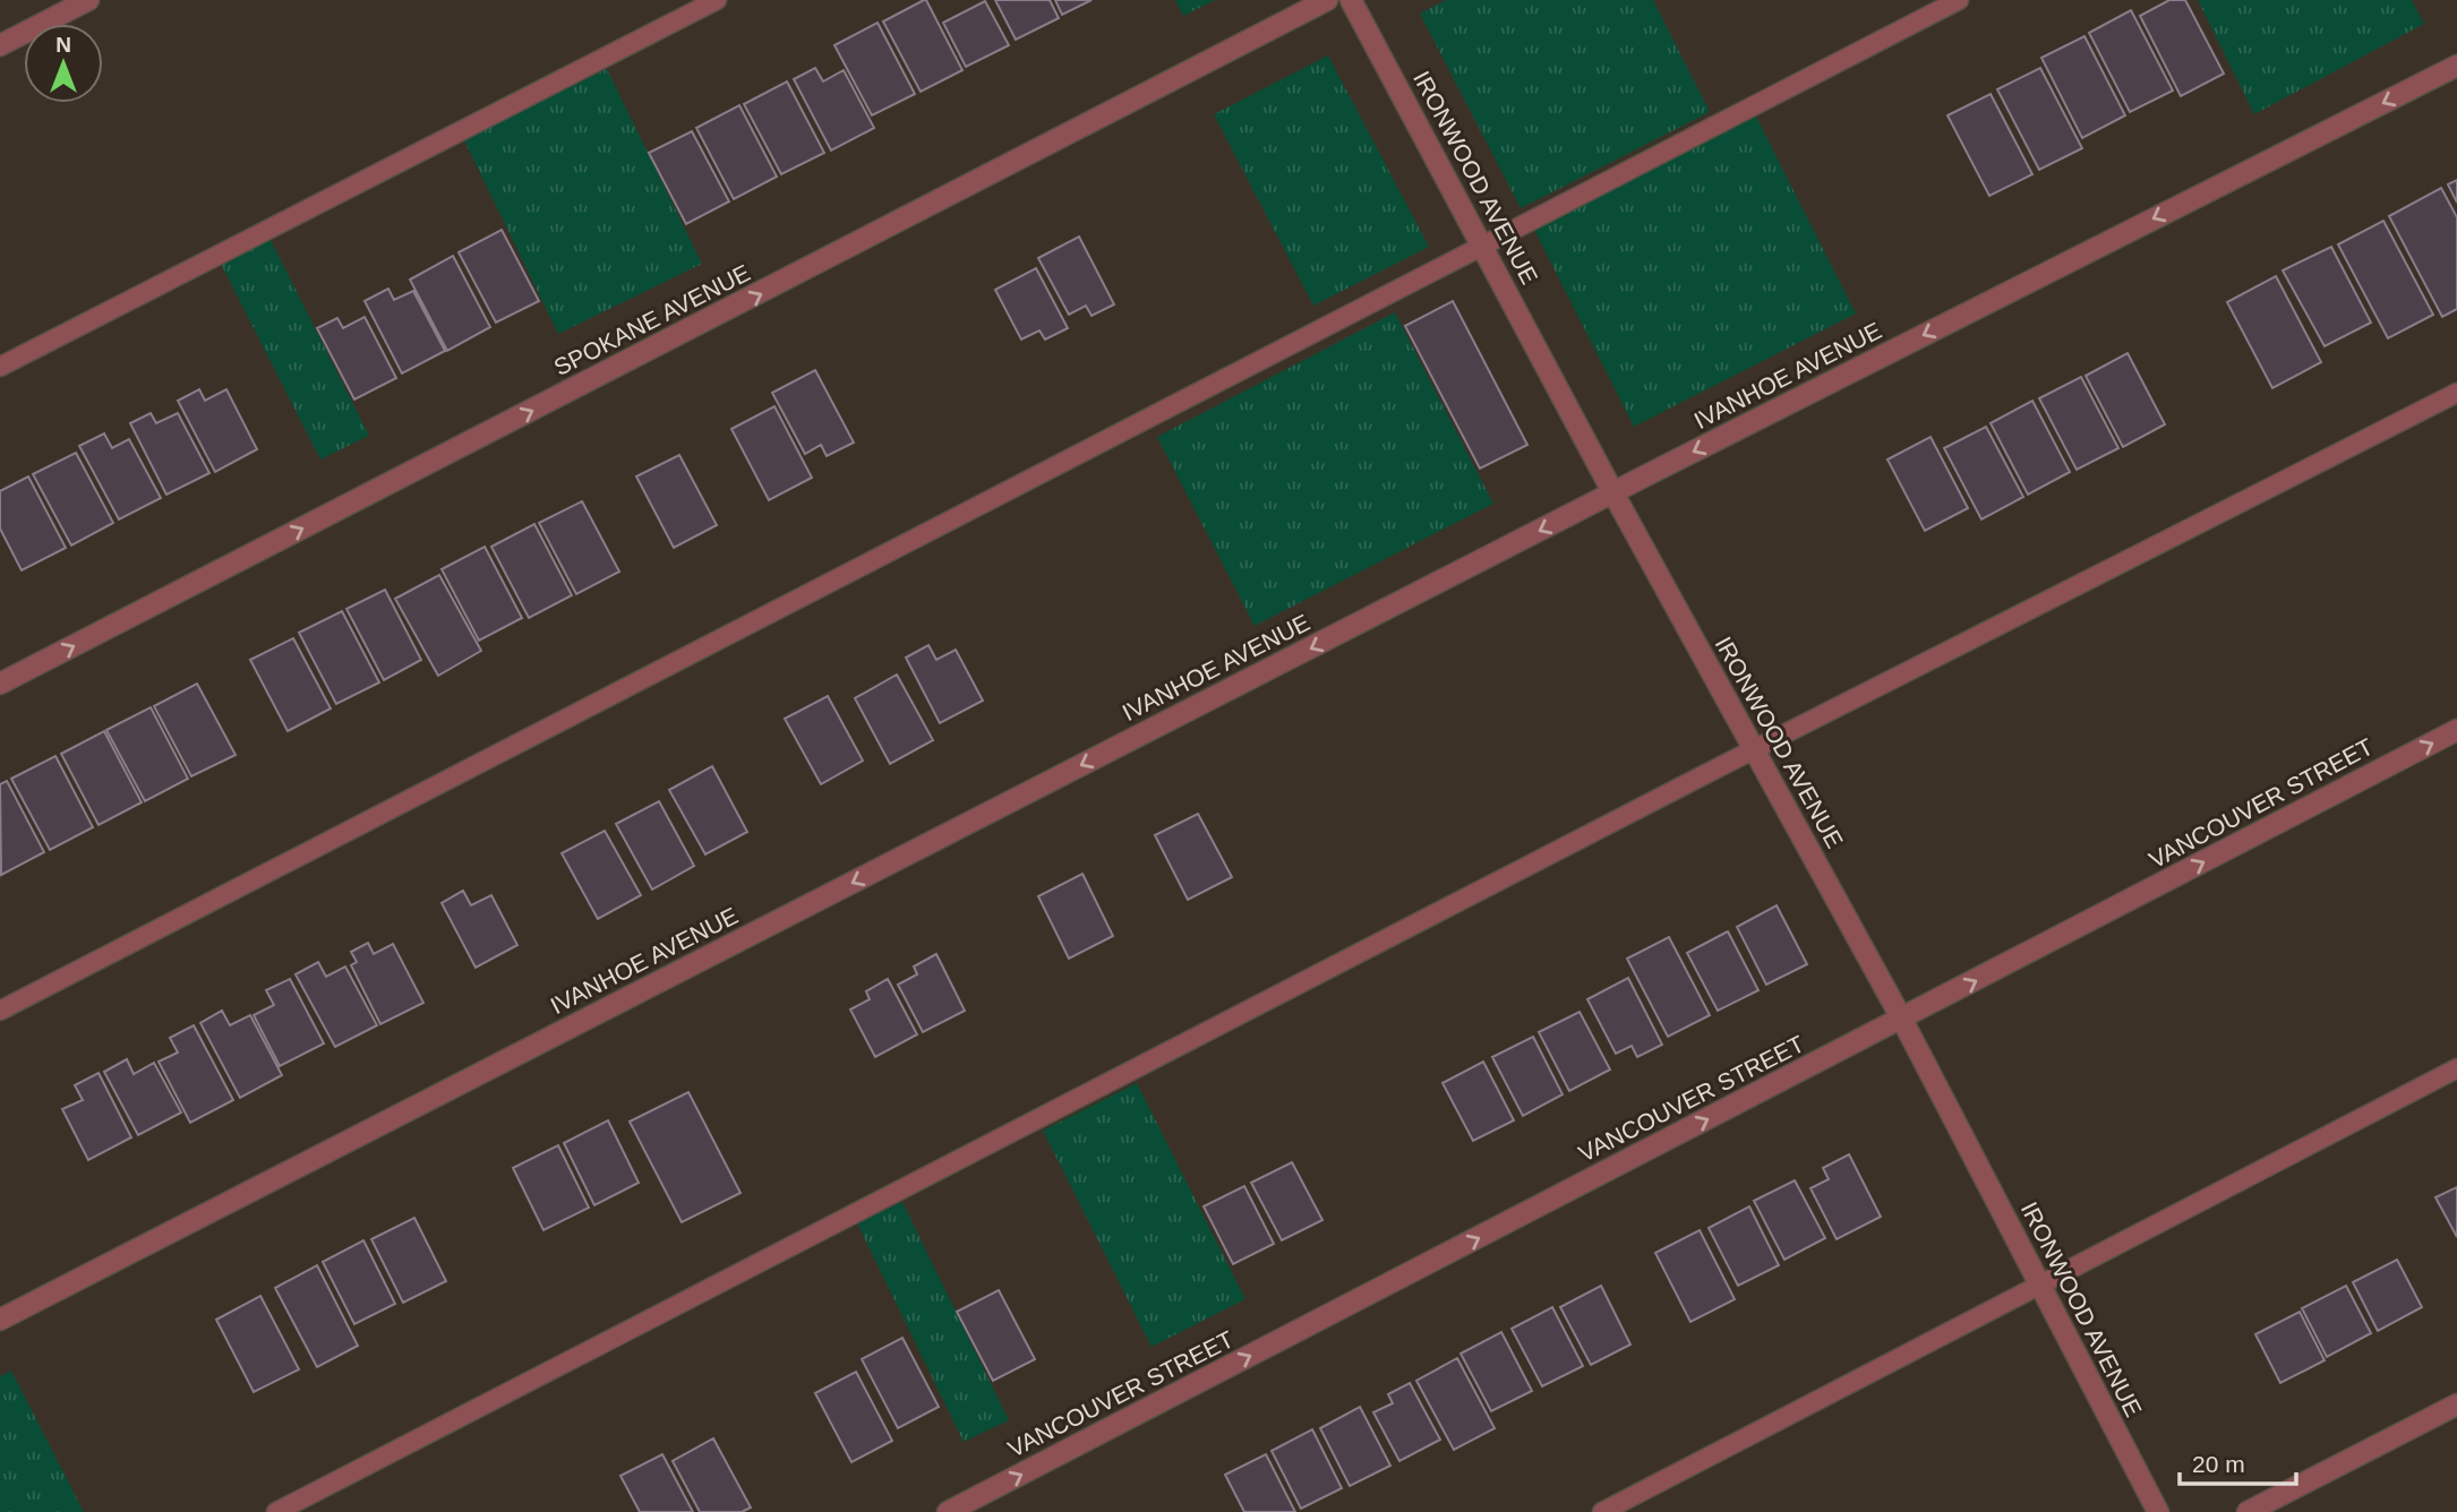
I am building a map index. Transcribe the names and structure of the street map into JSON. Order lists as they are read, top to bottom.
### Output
{
  "streets": {
    "street": [
      "IRONWOOD AVENUE",
      "SPOKANE AVENUE",
      "IVANHOE AVENUE",
      "VANCOUVER STREET"
    ]
  },
  "crossings": [
    ["IRONWOOD AVENUE", "IVANHOE AVENUE"],
    ["IRONWOOD AVENUE", "VANCOUVER STREET"]
  ],
  "one_way": ["SPOKANE AVENUE", "IVANHOE AVENUE", "VANCOUVER STREET"],
  "scale_bar": "20 m",
  "north": "top"
}
